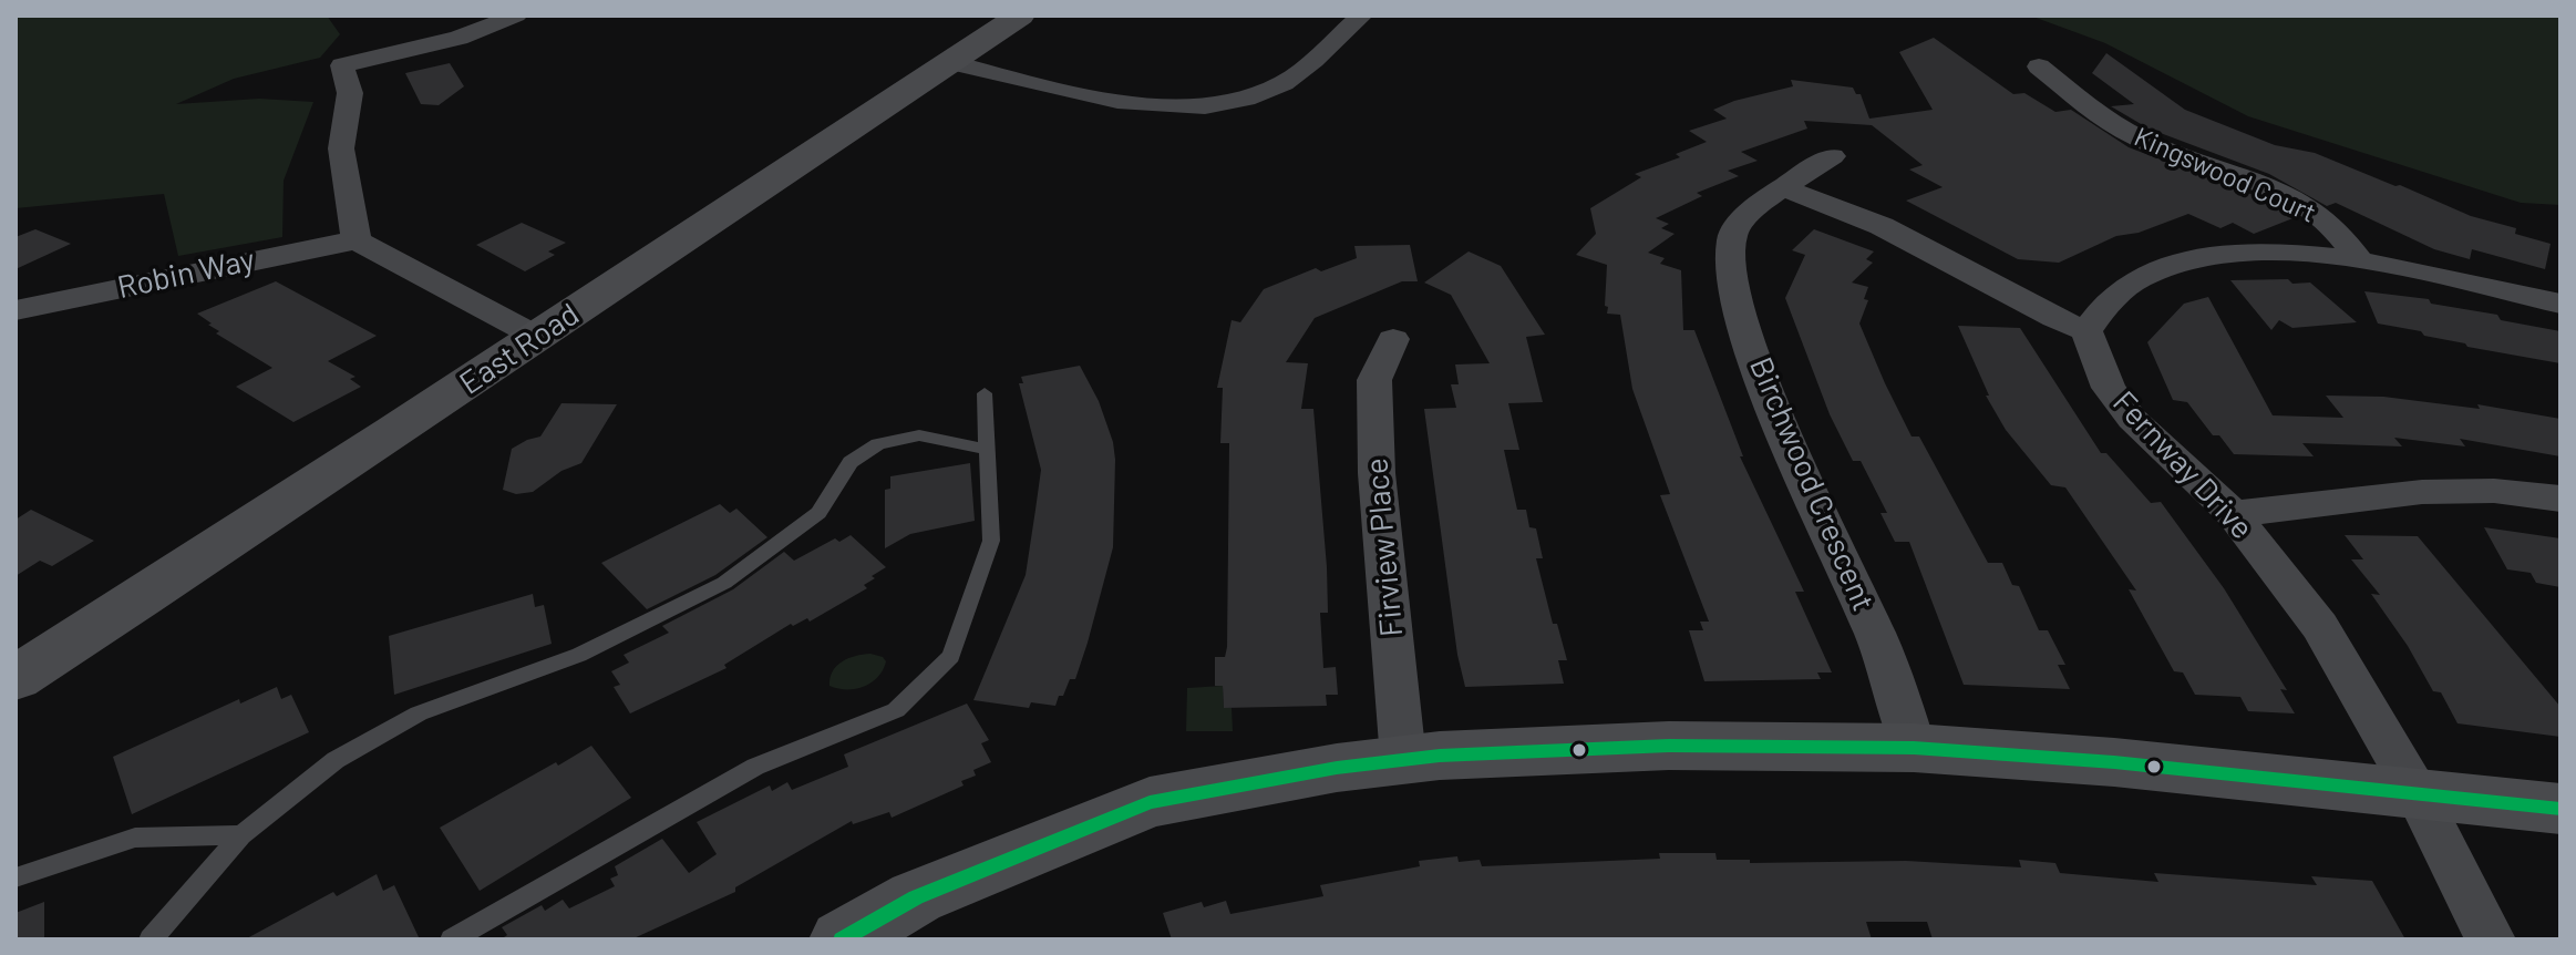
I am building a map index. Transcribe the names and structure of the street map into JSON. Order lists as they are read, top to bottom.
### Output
{
  "streets": {
    "main road": ["East Road"],
    "street": [
      "Kingswood Court",
      "Robin Way",
      "Fernway Drive",
      "Birchwood Crescent",
      "Firview Place"
    ]
  }
}
